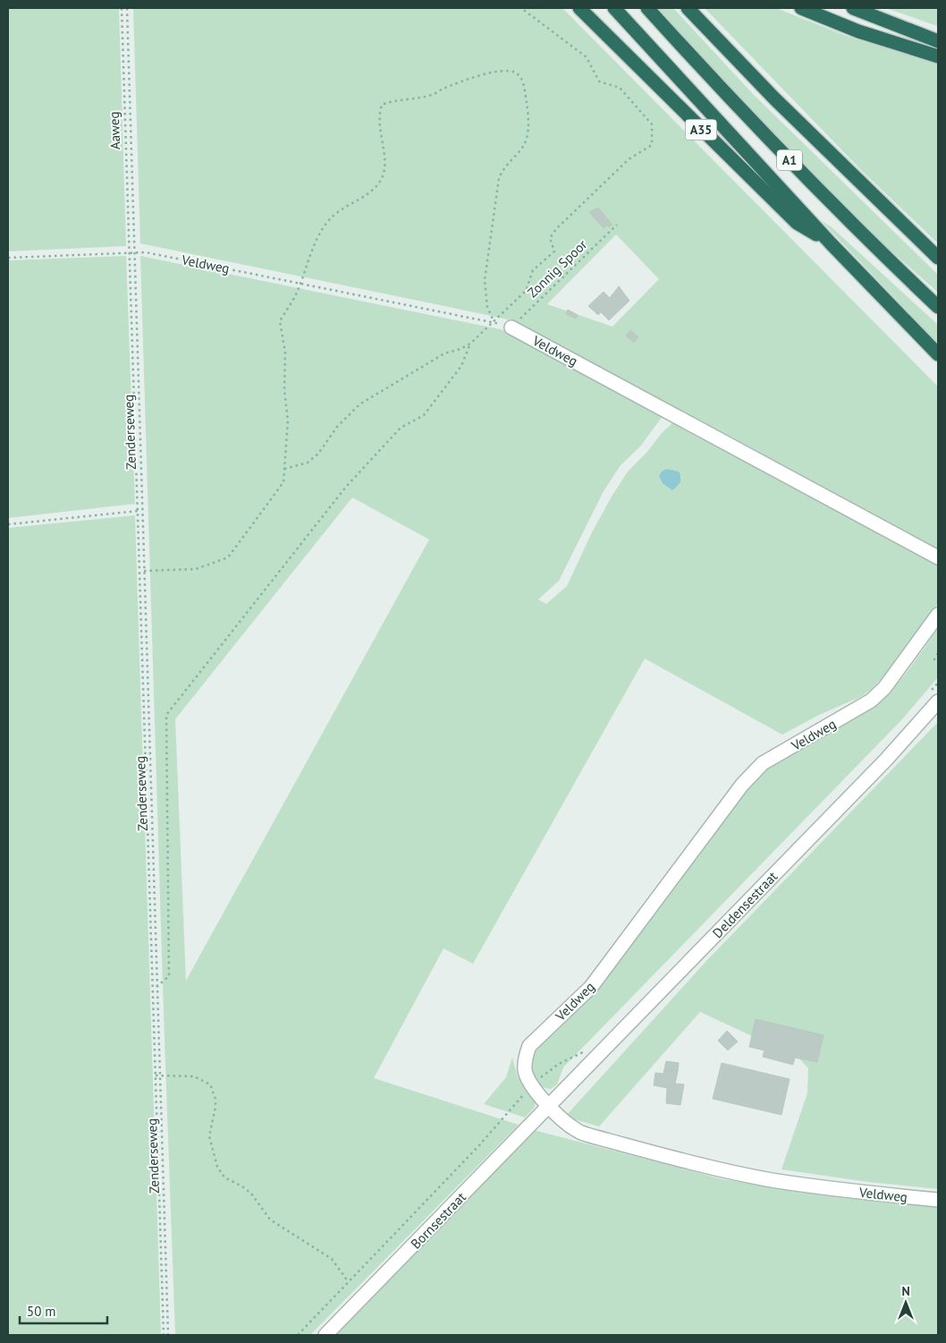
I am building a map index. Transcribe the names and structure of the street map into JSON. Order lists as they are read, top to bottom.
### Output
{
  "streets": {
    "highway": ["A35", "A1"],
    "street": ["Veldweg", "Deldensestraat", "Bornsestraat"],
    "path": ["Aaweg", "Zonnig Spoor", "Zenderseweg"]
  },
  "crossings": [
    ["Aaweg", "Veldweg"],
    ["Aaweg", "Zenderseweg"],
    ["Veldweg", "Zonnig Spoor"],
    ["Veldweg", "Zenderseweg"],
    ["Veldweg", "Deldensestraat"],
    ["Veldweg", "Bornsestraat"],
    ["Deldensestraat", "Bornsestraat"]
  ],
  "scale_bar": "50 m",
  "north": "top"
}
